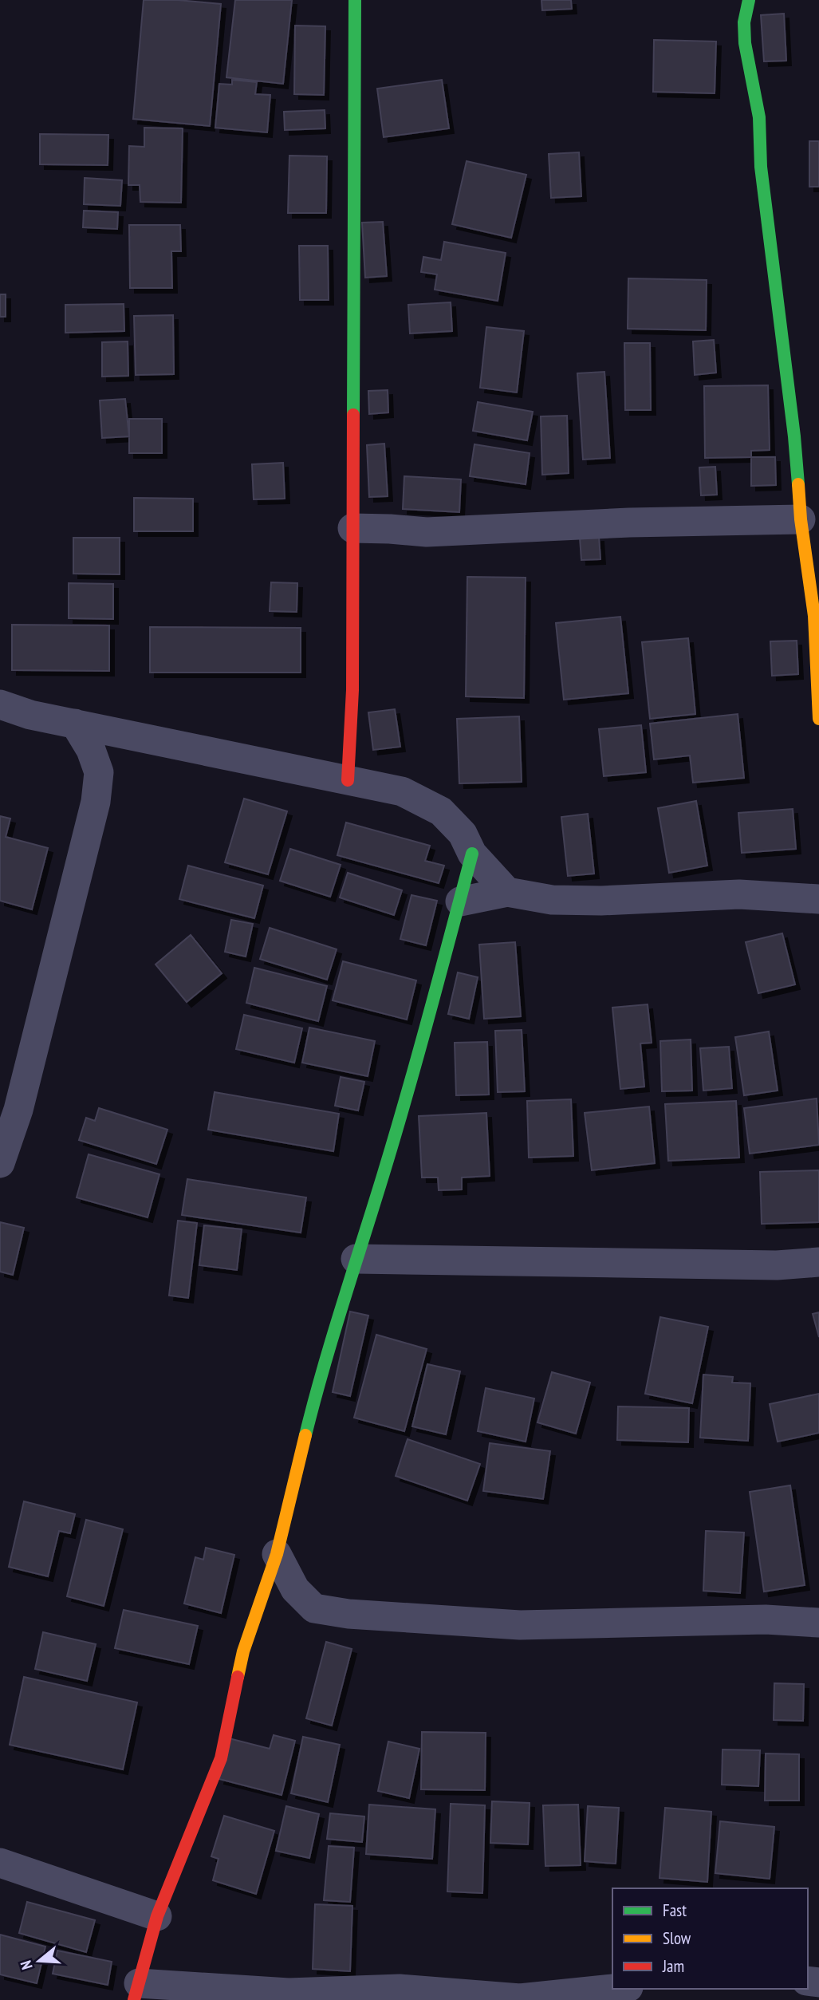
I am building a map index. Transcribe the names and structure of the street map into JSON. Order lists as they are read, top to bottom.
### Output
{
  "legend": ["Fast", "Slow", "Jam"],
  "north": "left"
}
